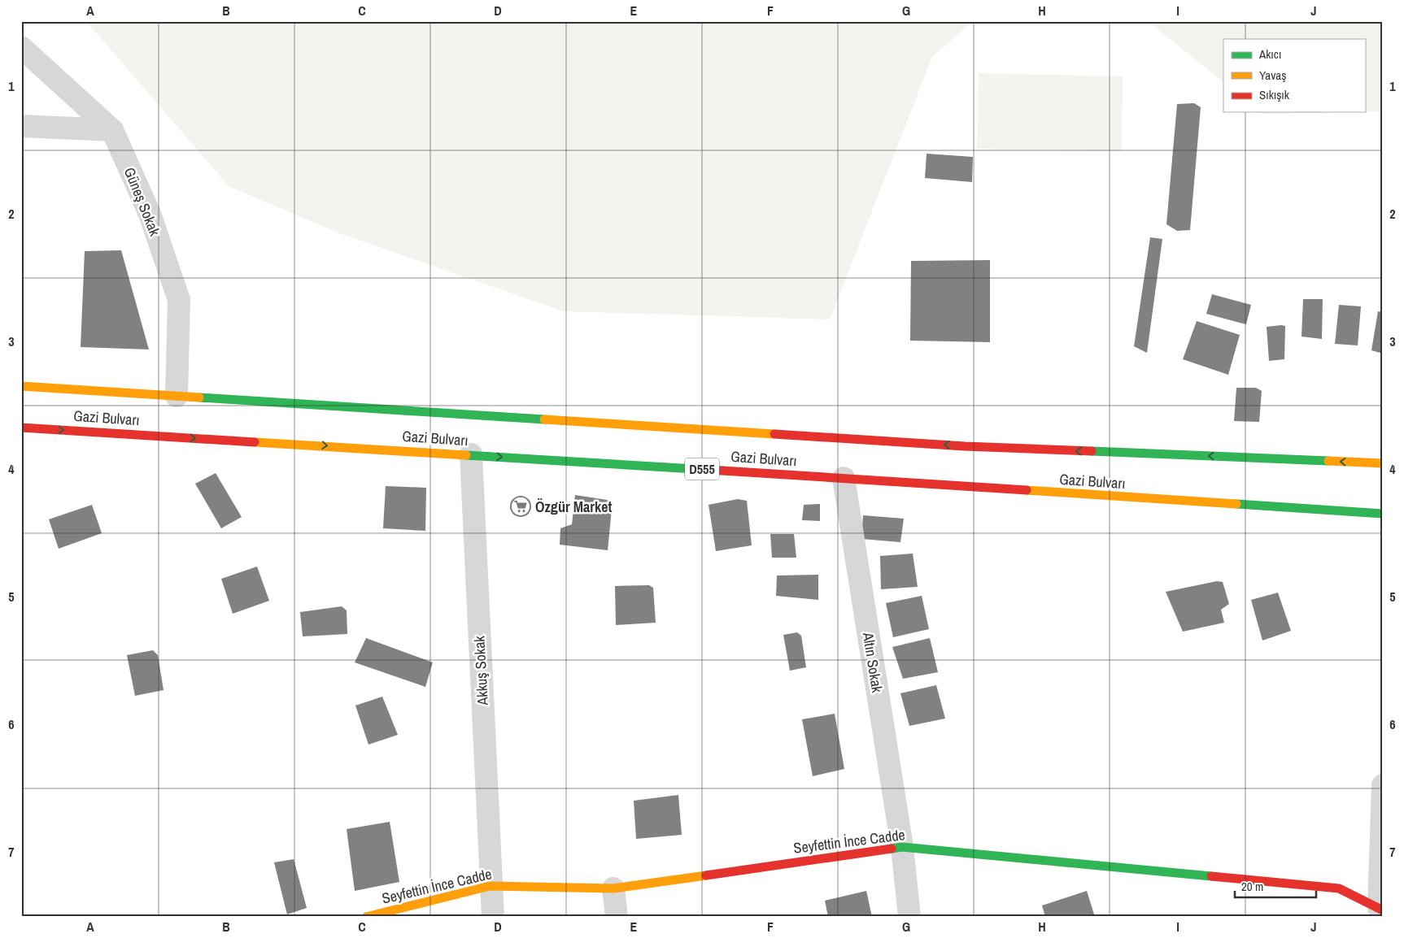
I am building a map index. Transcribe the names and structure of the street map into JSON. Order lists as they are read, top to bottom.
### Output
{
  "streets": {
    "main road": ["Gazi Bulvarı", "D555", "Seyfettin İnce Cadde"],
    "street": ["Güneş Sokak", "Altın Sokak", "Akkuş Sokak"]
  },
  "crossings": [
    ["Güneş Sokak", "Gazi Bulvarı"],
    ["Gazi Bulvarı", "Altın Sokak"],
    ["Gazi Bulvarı", "Akkuş Sokak"],
    ["Altın Sokak", "Seyfettin İnce Cadde"],
    ["Akkuş Sokak", "Seyfettin İnce Cadde"]
  ],
  "places": {
    "supermarket": ["Özgür Market"]
  },
  "legend": ["Akıcı", "Yavaş", "Sıkışık"],
  "scale_bar": "20 m",
  "grid": {
    "columns": [
      "A",
      "B",
      "C",
      "D",
      "E",
      "F",
      "G",
      "H",
      "I",
      "J"
    ],
    "rows": [
      "1",
      "2",
      "3",
      "4",
      "5",
      "6",
      "7"
    ]
  }
}
